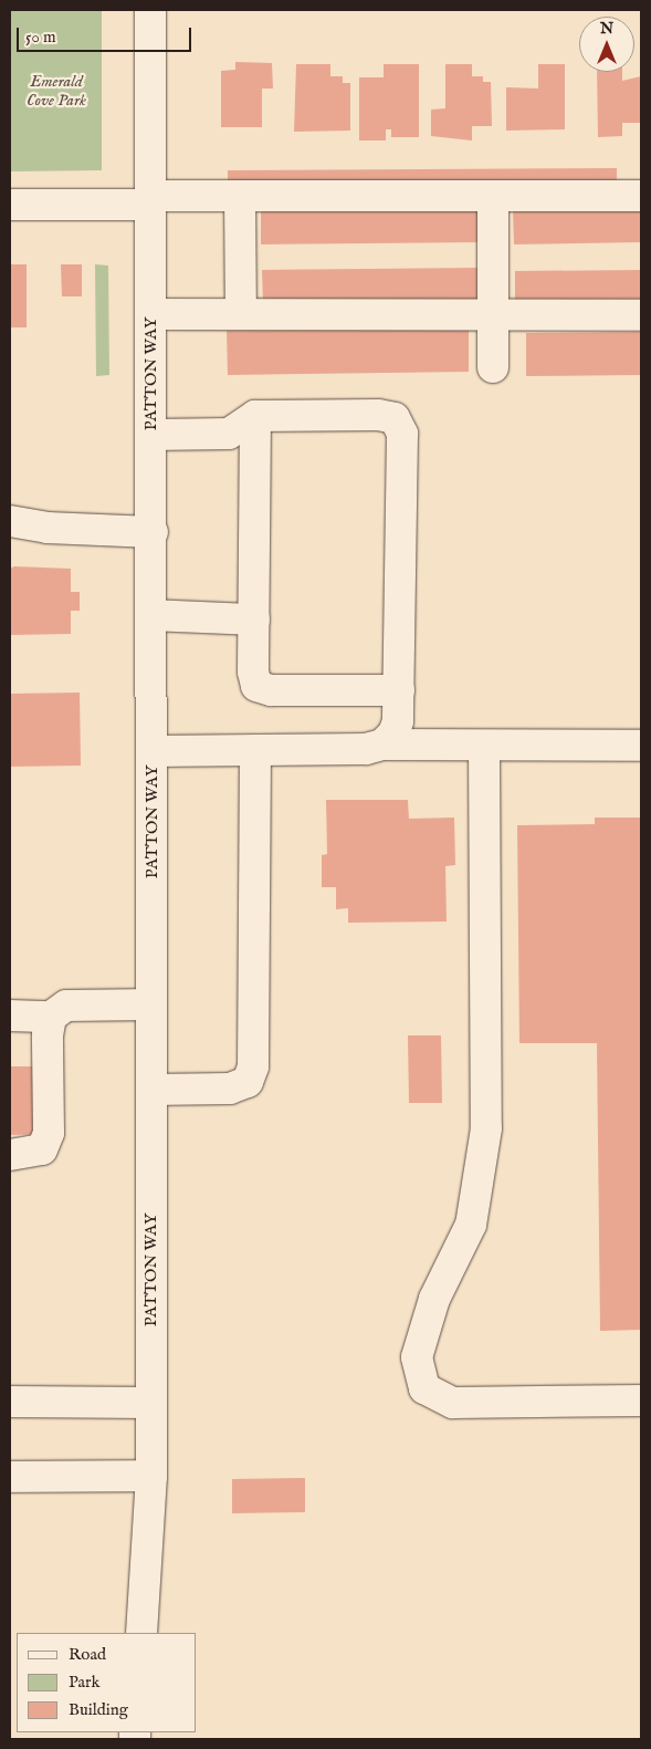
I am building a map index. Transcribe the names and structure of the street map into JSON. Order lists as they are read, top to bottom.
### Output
{
  "streets": {
    "street": ["PATTON WAY"]
  },
  "parks": ["Emerald Cove Park"],
  "legend": ["Road", "Park", "Building"],
  "scale_bar": "50 m",
  "north": "top"
}
